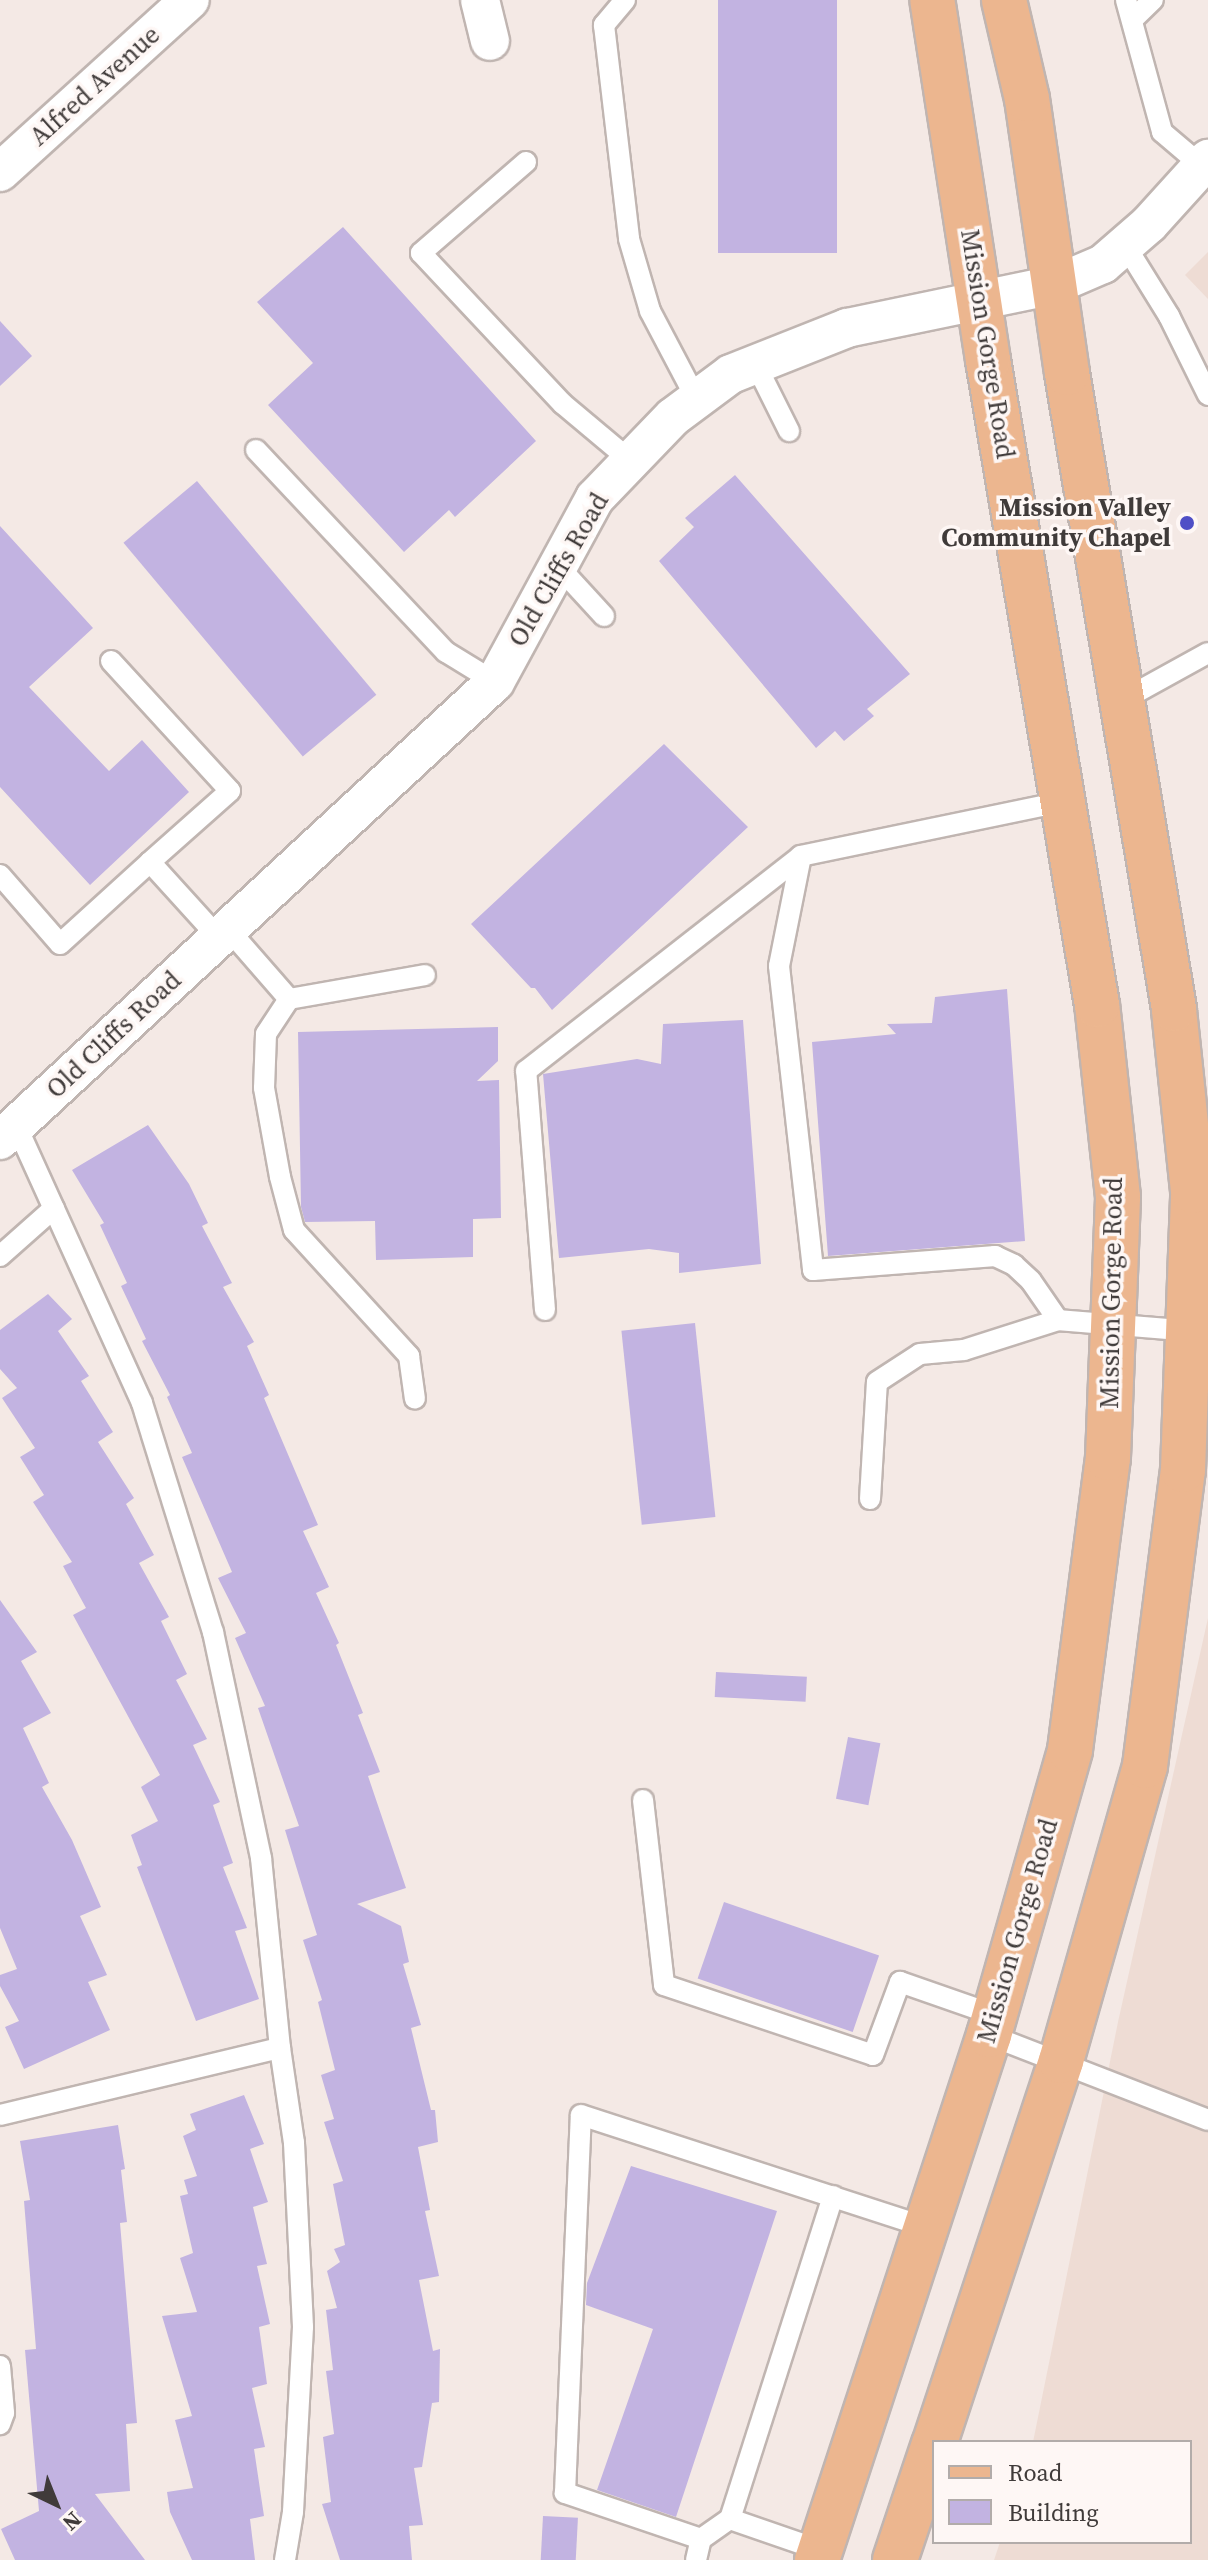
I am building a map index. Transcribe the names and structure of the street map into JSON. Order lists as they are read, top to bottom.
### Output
{
  "streets": {
    "main road": ["Mission Gorge Road"],
    "street": ["Alfred Avenue", "Old Cliffs Road"]
  },
  "crossings": [
    ["Mission Gorge Road", "Old Cliffs Road"]
  ],
  "places": ["Mission Valley Community Chapel"],
  "legend": ["Road", "Building"],
  "north": "bottom right"
}
